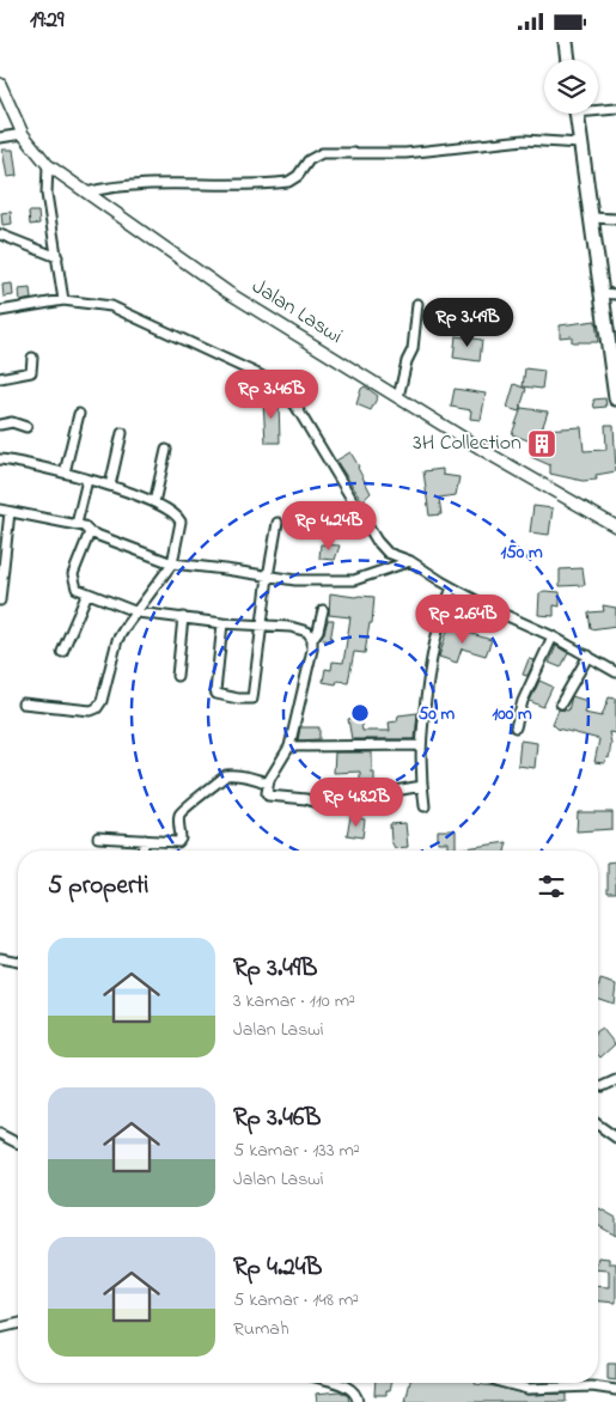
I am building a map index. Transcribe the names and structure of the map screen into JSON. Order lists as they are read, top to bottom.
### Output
{
  "streets": {
    "street": ["Jalan Laswi"]
  },
  "places": {
    "building": ["3H Collection"]
  },
  "page": {
    "status": "19:29",
    "price": [
      "Rp 3.49B",
      "Rp 3.46B",
      "Rp 4.24B",
      "Rp 2.64B",
      "Rp 4.82B"
    ],
    "heading": "5 properti",
    "list": [
      {
        "name": "Rp 3.49B",
        "note": "3 kamar · 110 m² · Jalan Laswi"
      },
      {
        "name": "Rp 3.46B",
        "note": "5 kamar · 133 m² · Jalan Laswi"
      },
      {
        "name": "Rp 4.24B",
        "note": "5 kamar · 148 m² · Rumah"
      }
    ]
  },
  "rings": ["150 m", "50 m", "100 m"]
}
